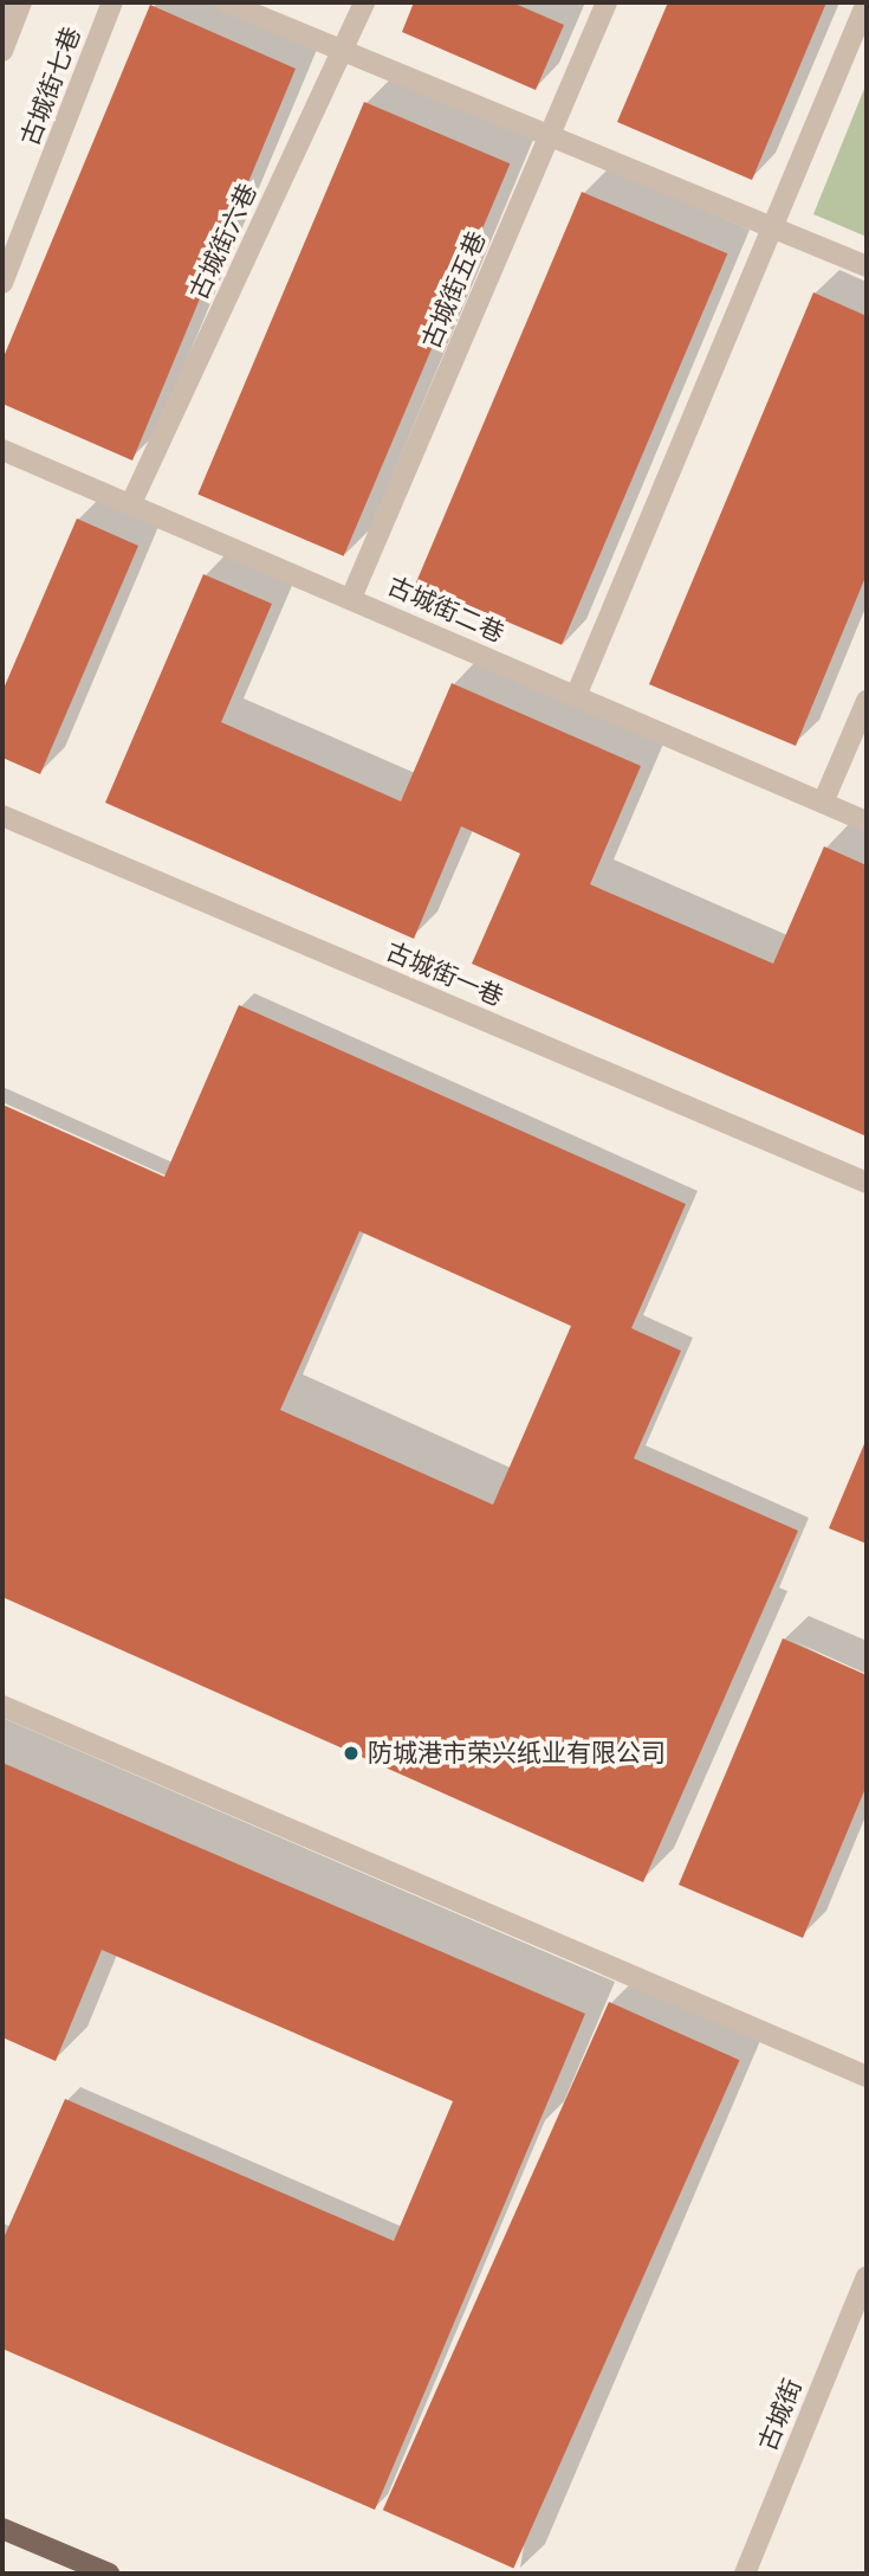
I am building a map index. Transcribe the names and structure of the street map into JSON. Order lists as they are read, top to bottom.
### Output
{
  "streets": {
    "street": [
      "古城街七巷",
      "古城街六巷",
      "古城街五巷",
      "古城街二巷",
      "古城街一巷",
      "古城街"
    ]
  },
  "crossings": [
    ["古城街六巷", "古城街二巷"],
    ["古城街五巷", "古城街二巷"]
  ],
  "places": ["防城港市荣兴纸业有限公司"]
}
